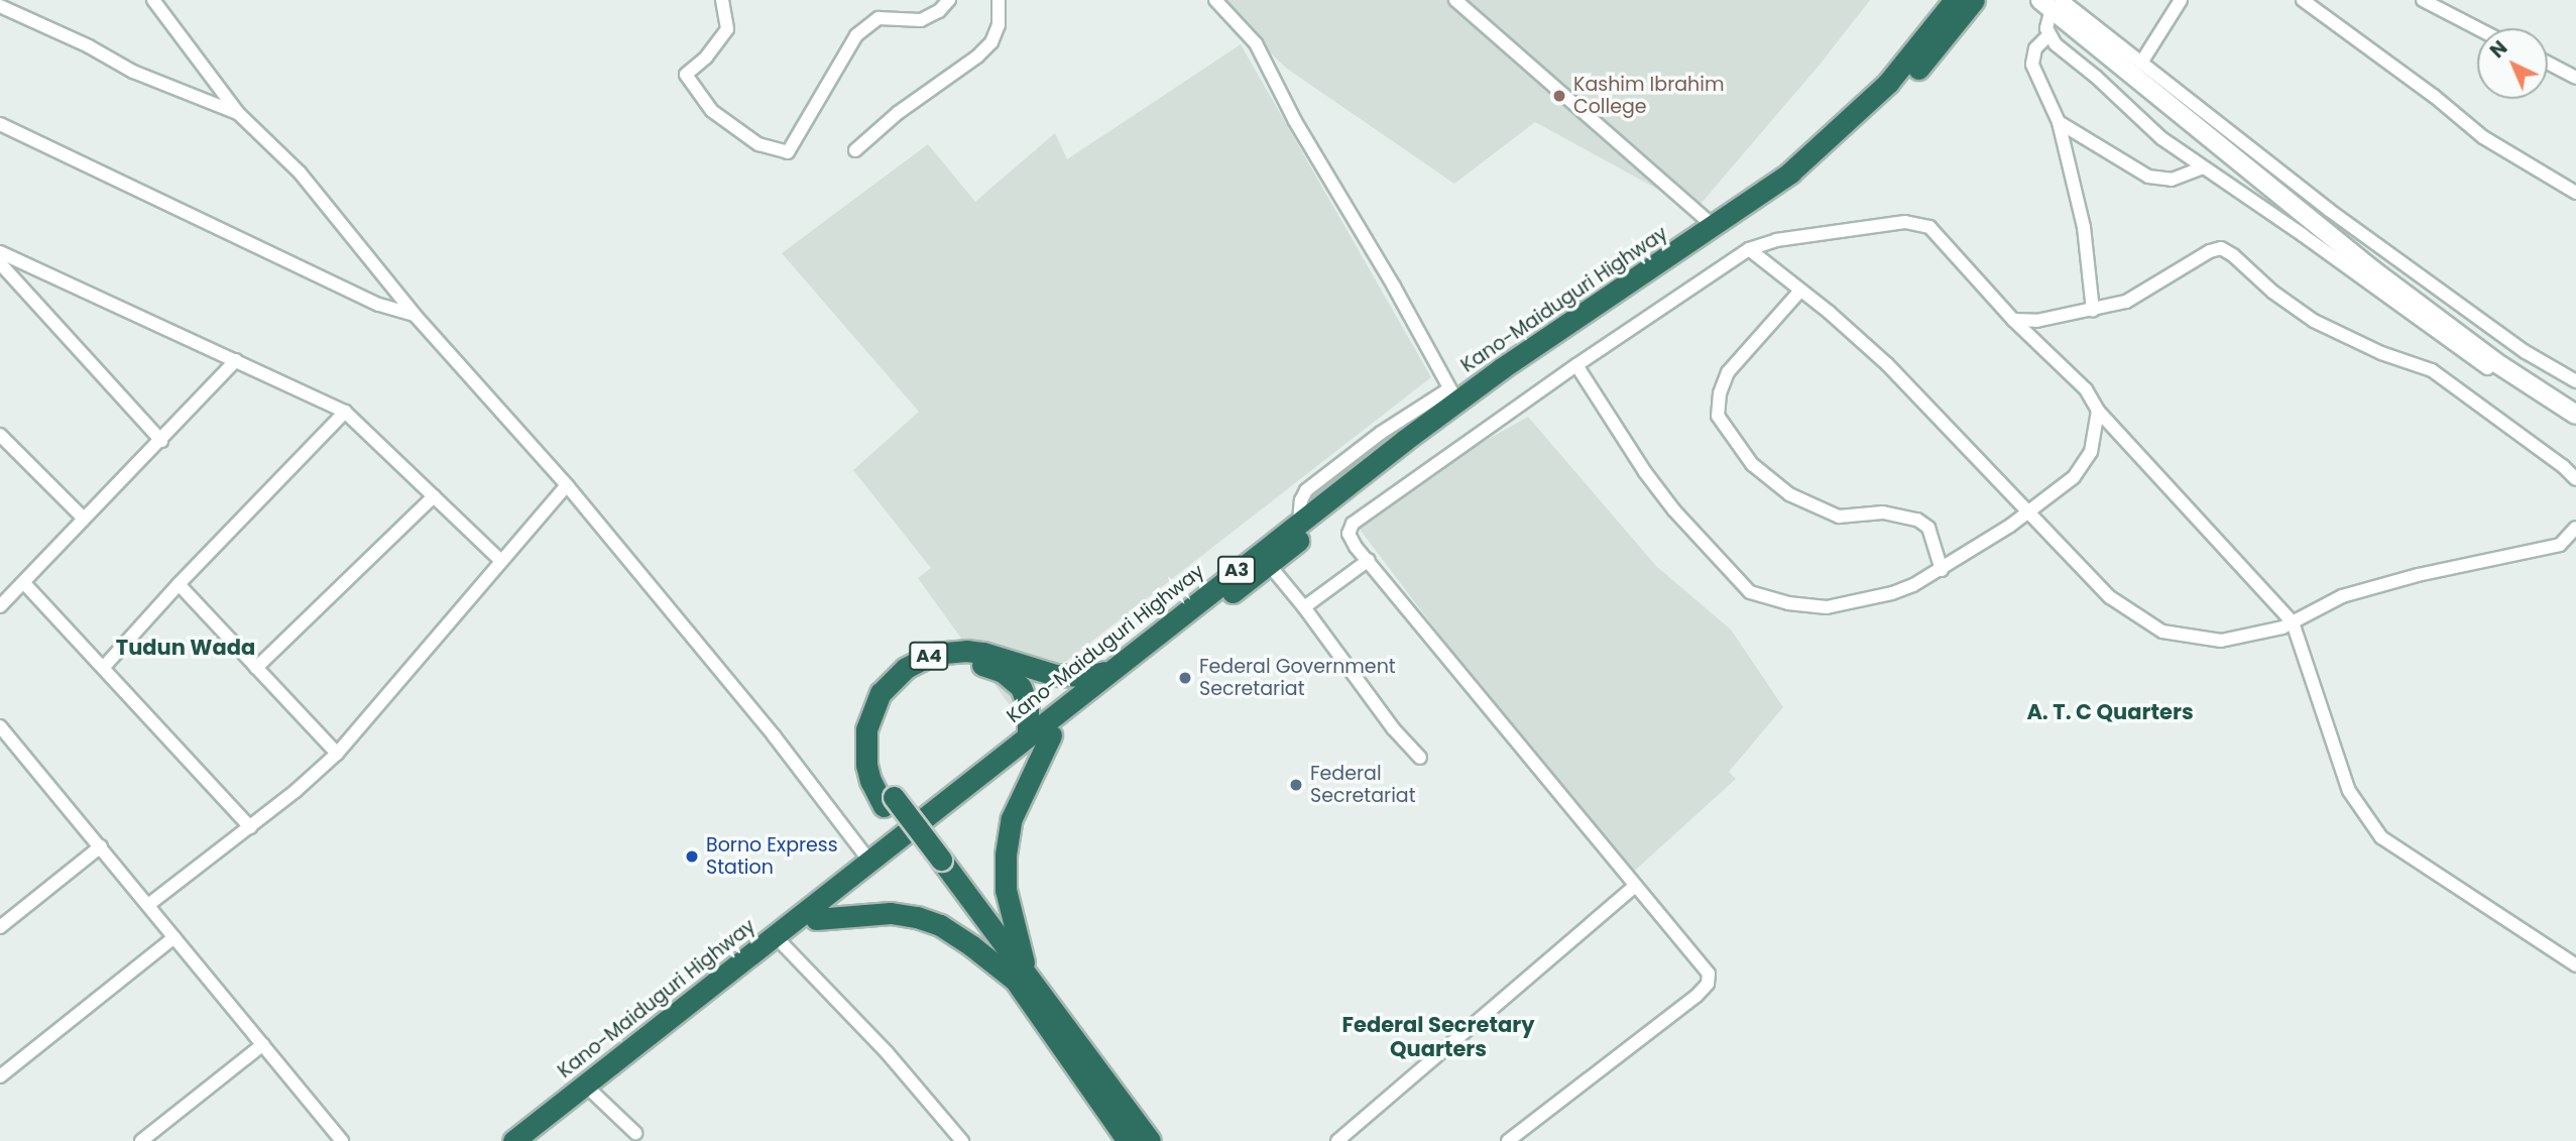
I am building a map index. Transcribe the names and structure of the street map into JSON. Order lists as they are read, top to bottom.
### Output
{
  "streets": {
    "highway": ["Kano-Maiduguri Highway", "A3", "A4"]
  },
  "crossings": [
    ["Kano-Maiduguri Highway", "A4"]
  ],
  "districts": ["Tudun Wada", "A. T. C Quarters", "Federal Secretary Quarters"],
  "places": [
    "Kashim Ibrahim College",
    "Federal Government Secretariat",
    "Federal Secretariat",
    "Borno Express Station"
  ],
  "north": "top left"
}
